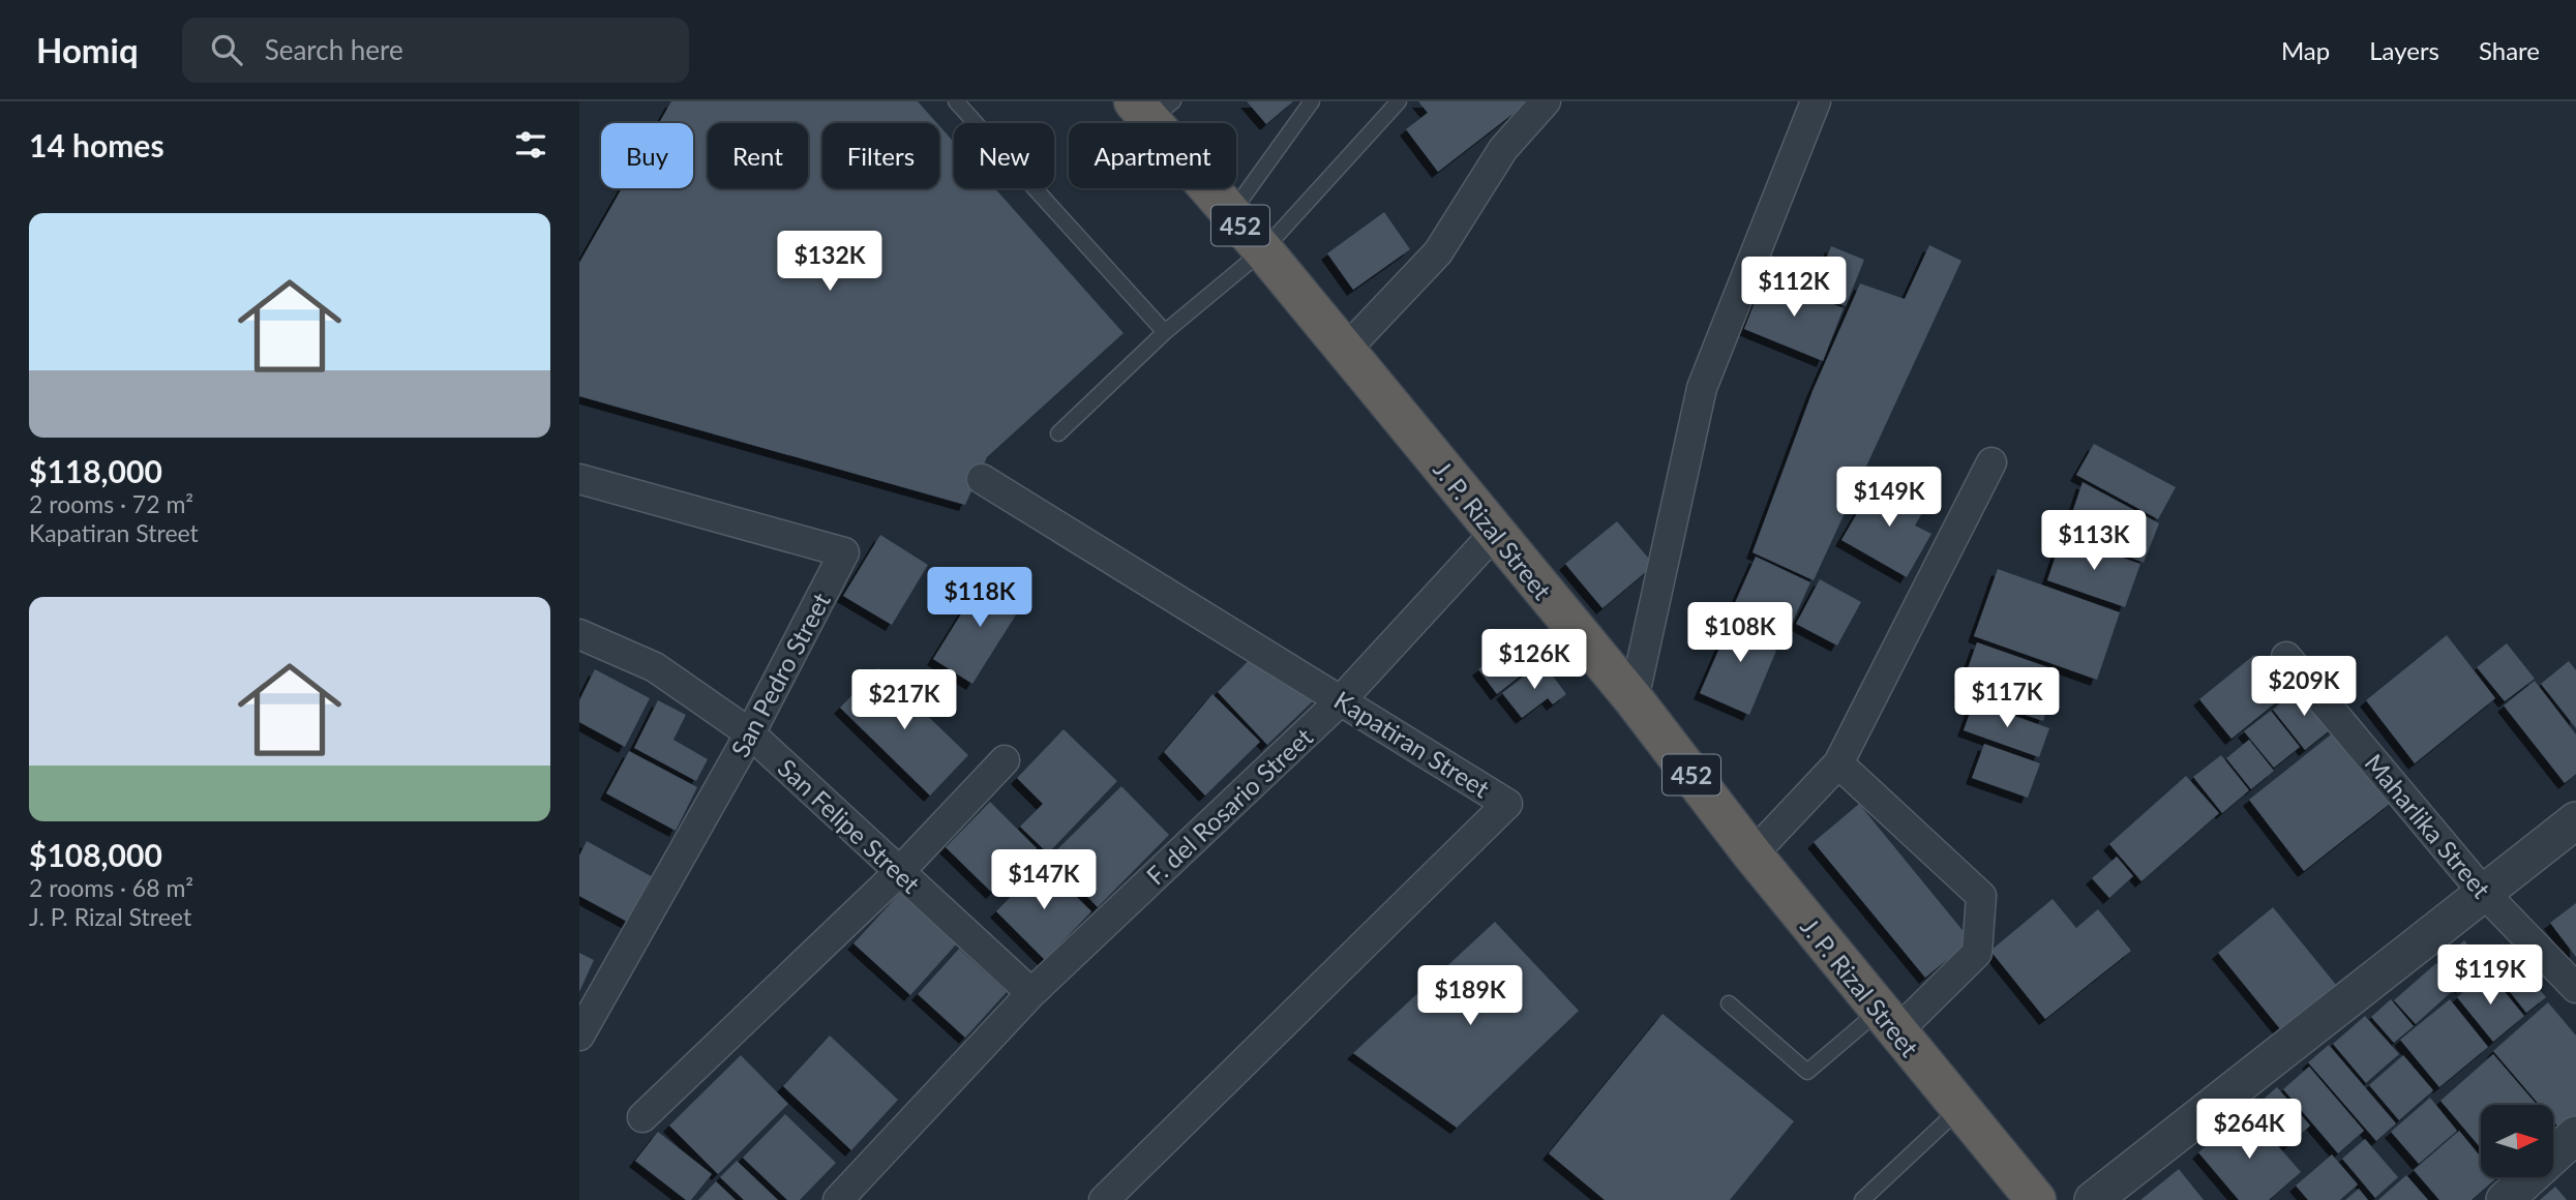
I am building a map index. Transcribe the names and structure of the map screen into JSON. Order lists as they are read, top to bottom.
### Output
{
  "streets": {
    "highway": ["452", "J. P. Rizal Street"],
    "street": [
      "San Pedro Street",
      "Kapatiran Street",
      "F. del Rosario Street",
      "San Felipe Street",
      "Maharlika Street"
    ]
  },
  "crossings": [
    ["J. P. Rizal Street", "F. del Rosario Street"],
    ["San Pedro Street", "San Felipe Street"],
    ["Kapatiran Street", "F. del Rosario Street"],
    ["F. del Rosario Street", "San Felipe Street"]
  ],
  "north": "right",
  "page": {
    "header": "Homiq",
    "search": "Search here",
    "nav": ["Map", "Layers", "Share"],
    "heading": "14 homes",
    "chip": [
      "Buy",
      "Rent",
      "Filters",
      "New",
      "Apartment"
    ],
    "list": [
      {
        "name": "$118,000",
        "note": "2 rooms · 72 m² · Kapatiran Street"
      },
      {
        "name": "$108,000",
        "note": "2 rooms · 68 m² · J. P. Rizal Street"
      }
    ],
    "price": [
      "$132K",
      "$112K",
      "$149K",
      "$113K",
      "$118K",
      "$108K",
      "$126K",
      "$209K",
      "$117K",
      "$217K",
      "$147K",
      "$119K",
      "$189K",
      "$264K"
    ]
  }
}
